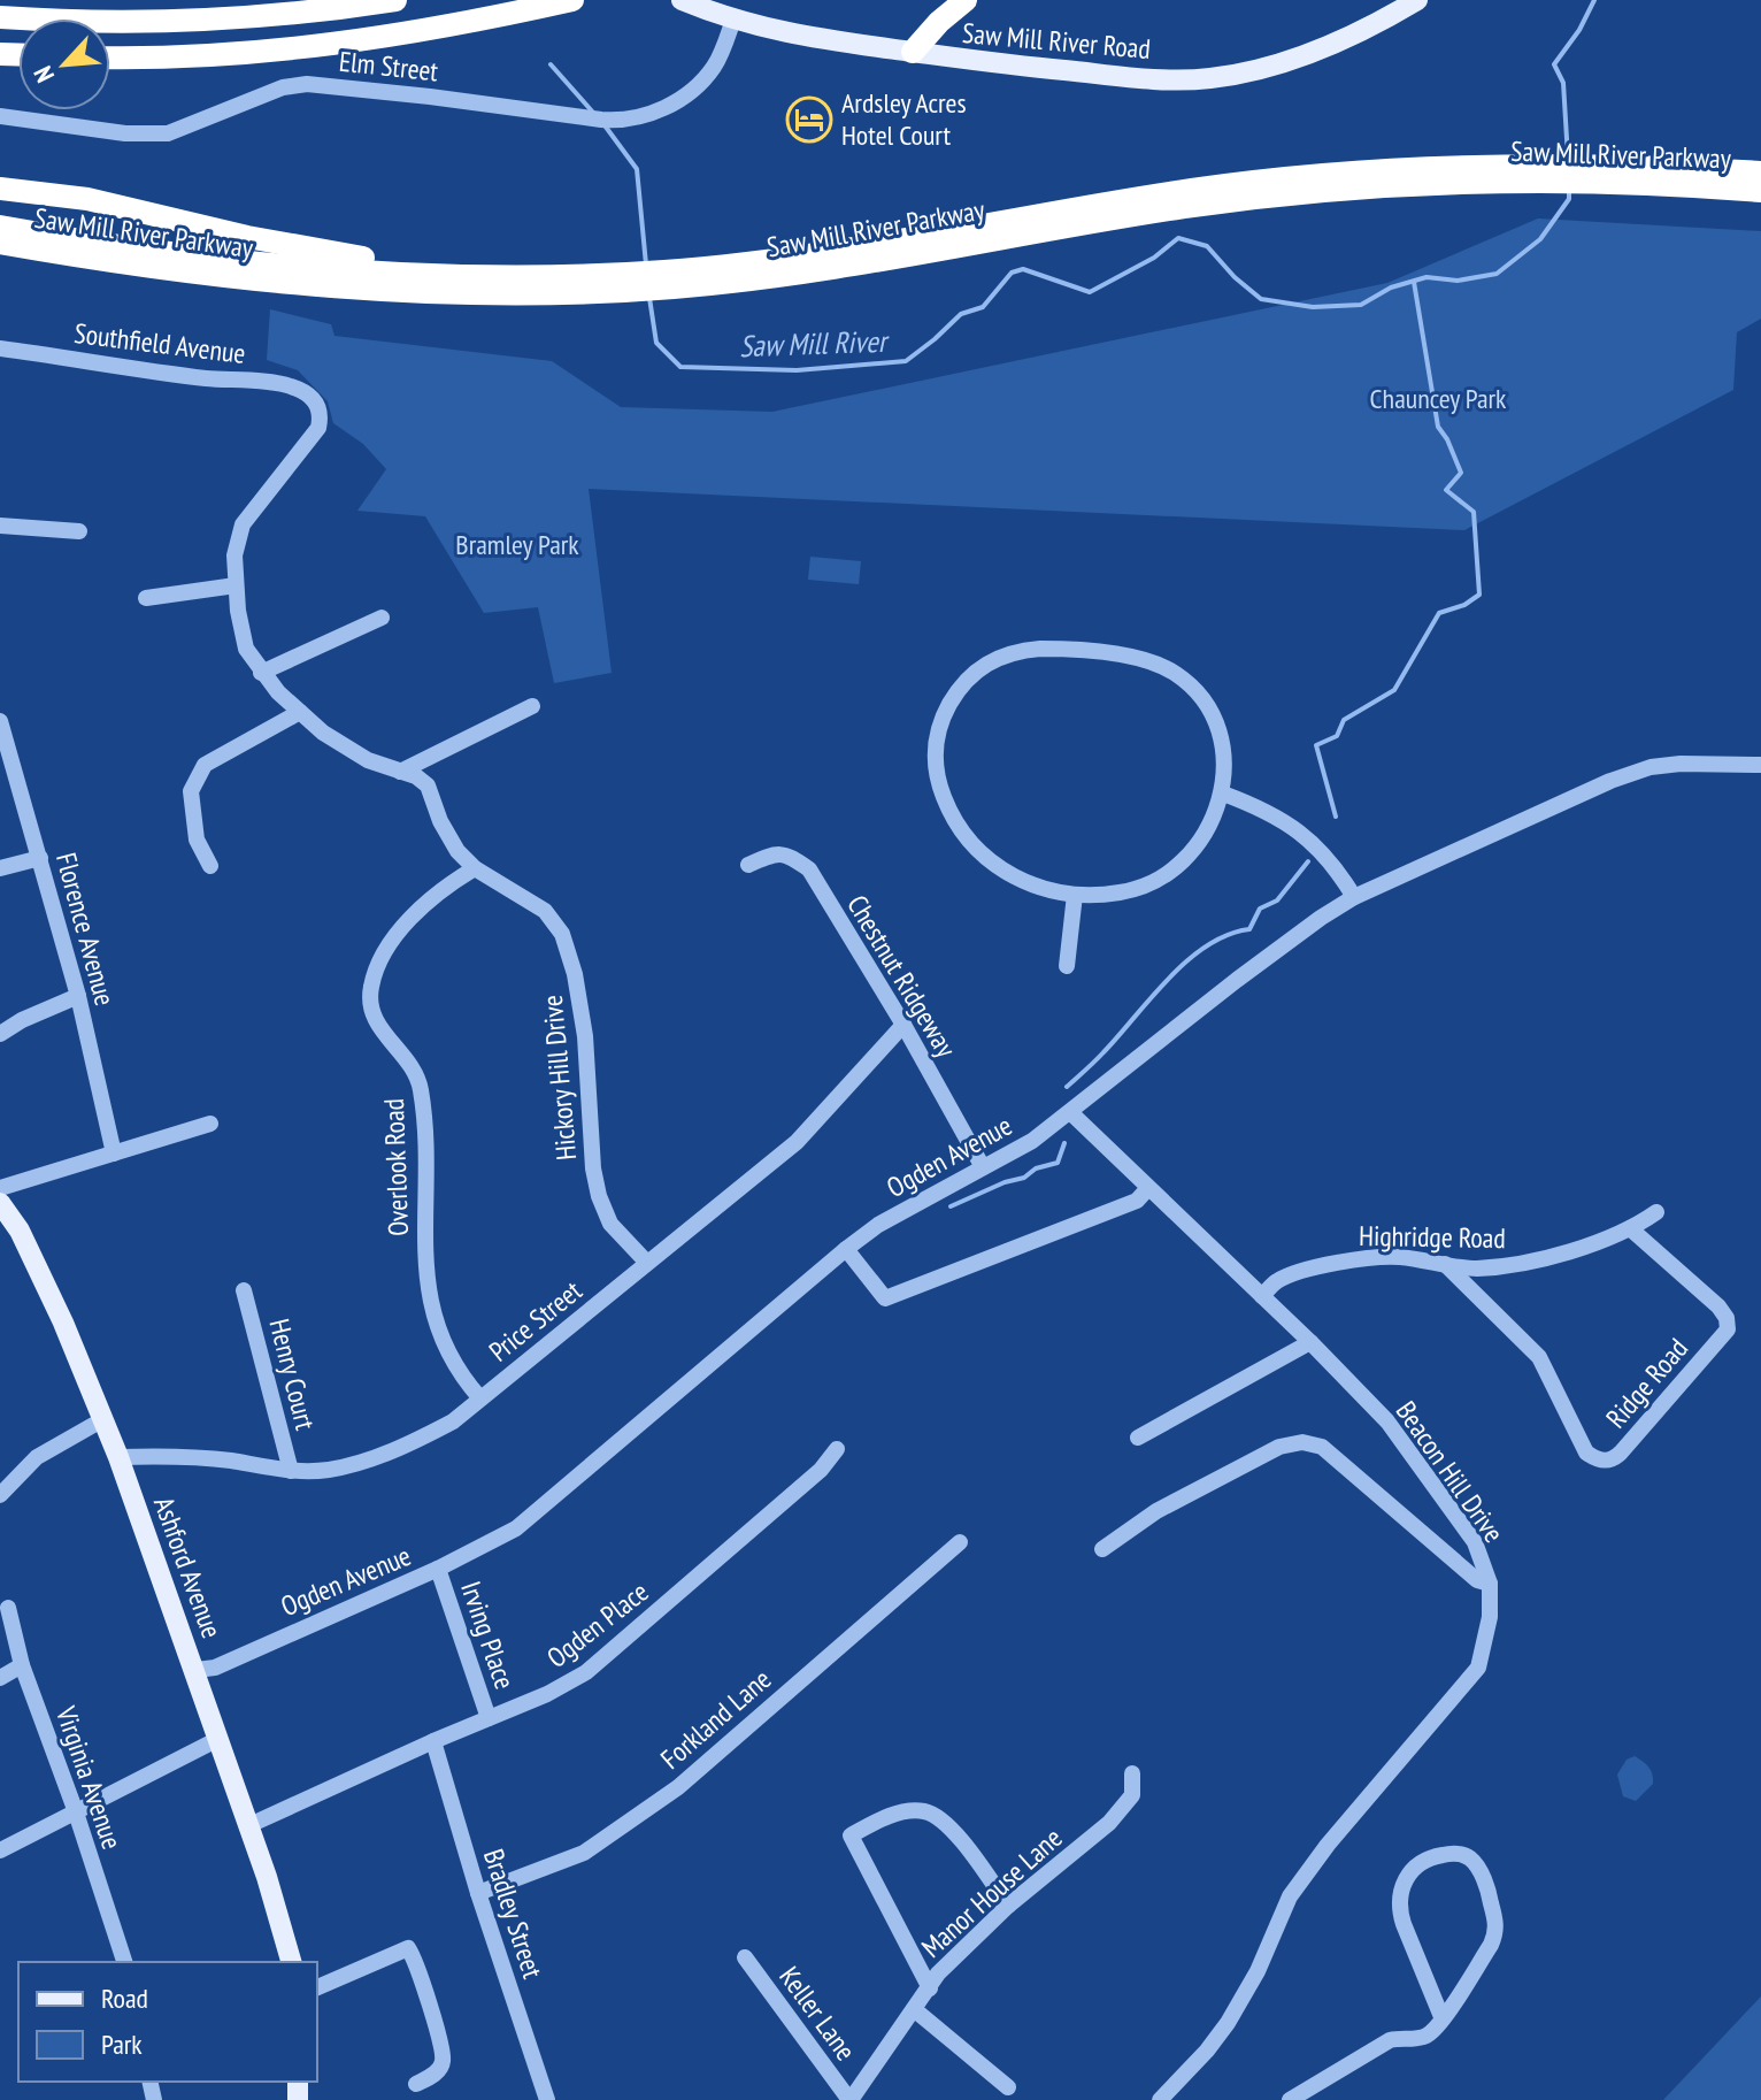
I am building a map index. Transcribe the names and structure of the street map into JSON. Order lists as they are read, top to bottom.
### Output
{
  "streets": {
    "highway": ["Saw Mill River Parkway"],
    "main road": ["Saw Mill River Road", "Ashford Avenue"],
    "street": [
      "Elm Street",
      "Southfield Avenue",
      "Florence Avenue",
      "Chestnut Ridgeway",
      "Hickory Hill Drive",
      "Ogden Avenue",
      "Overlook Road",
      "Highridge Road",
      "Price Street",
      "Henry Court",
      "Ridge Road",
      "Beacon Hill Drive",
      "Ogden Place",
      "Irving Place",
      "Forkland Lane",
      "Virginia Avenue",
      "Manor House Lane",
      "Bradley Street",
      "Keller Lane"
    ]
  },
  "crossings": [
    ["Saw Mill River Road", "Elm Street"],
    ["Southfield Avenue", "Hickory Hill Drive"],
    ["Chestnut Ridgeway", "Ogden Avenue"],
    ["Chestnut Ridgeway", "Price Street"],
    ["Hickory Hill Drive", "Overlook Road"],
    ["Hickory Hill Drive", "Price Street"],
    ["Ogden Avenue", "Beacon Hill Drive"],
    ["Ogden Avenue", "Ashford Avenue"],
    ["Ogden Avenue", "Irving Place"],
    ["Overlook Road", "Price Street"],
    ["Highridge Road", "Ridge Road"],
    ["Highridge Road", "Beacon Hill Drive"],
    ["Price Street", "Henry Court"],
    ["Price Street", "Ashford Avenue"],
    ["Ashford Avenue", "Ogden Place"],
    ["Ogden Place", "Irving Place"],
    ["Ogden Place", "Bradley Street"],
    ["Forkland Lane", "Bradley Street"],
    ["Manor House Lane", "Keller Lane"]
  ],
  "water": ["Saw Mill River"],
  "parks": ["Chauncey Park", "Bramley Park"],
  "places": {
    "hotel": ["Ardsley Acres Hotel Court"]
  },
  "legend": ["Road", "Park"],
  "north": "bottom left"
}
